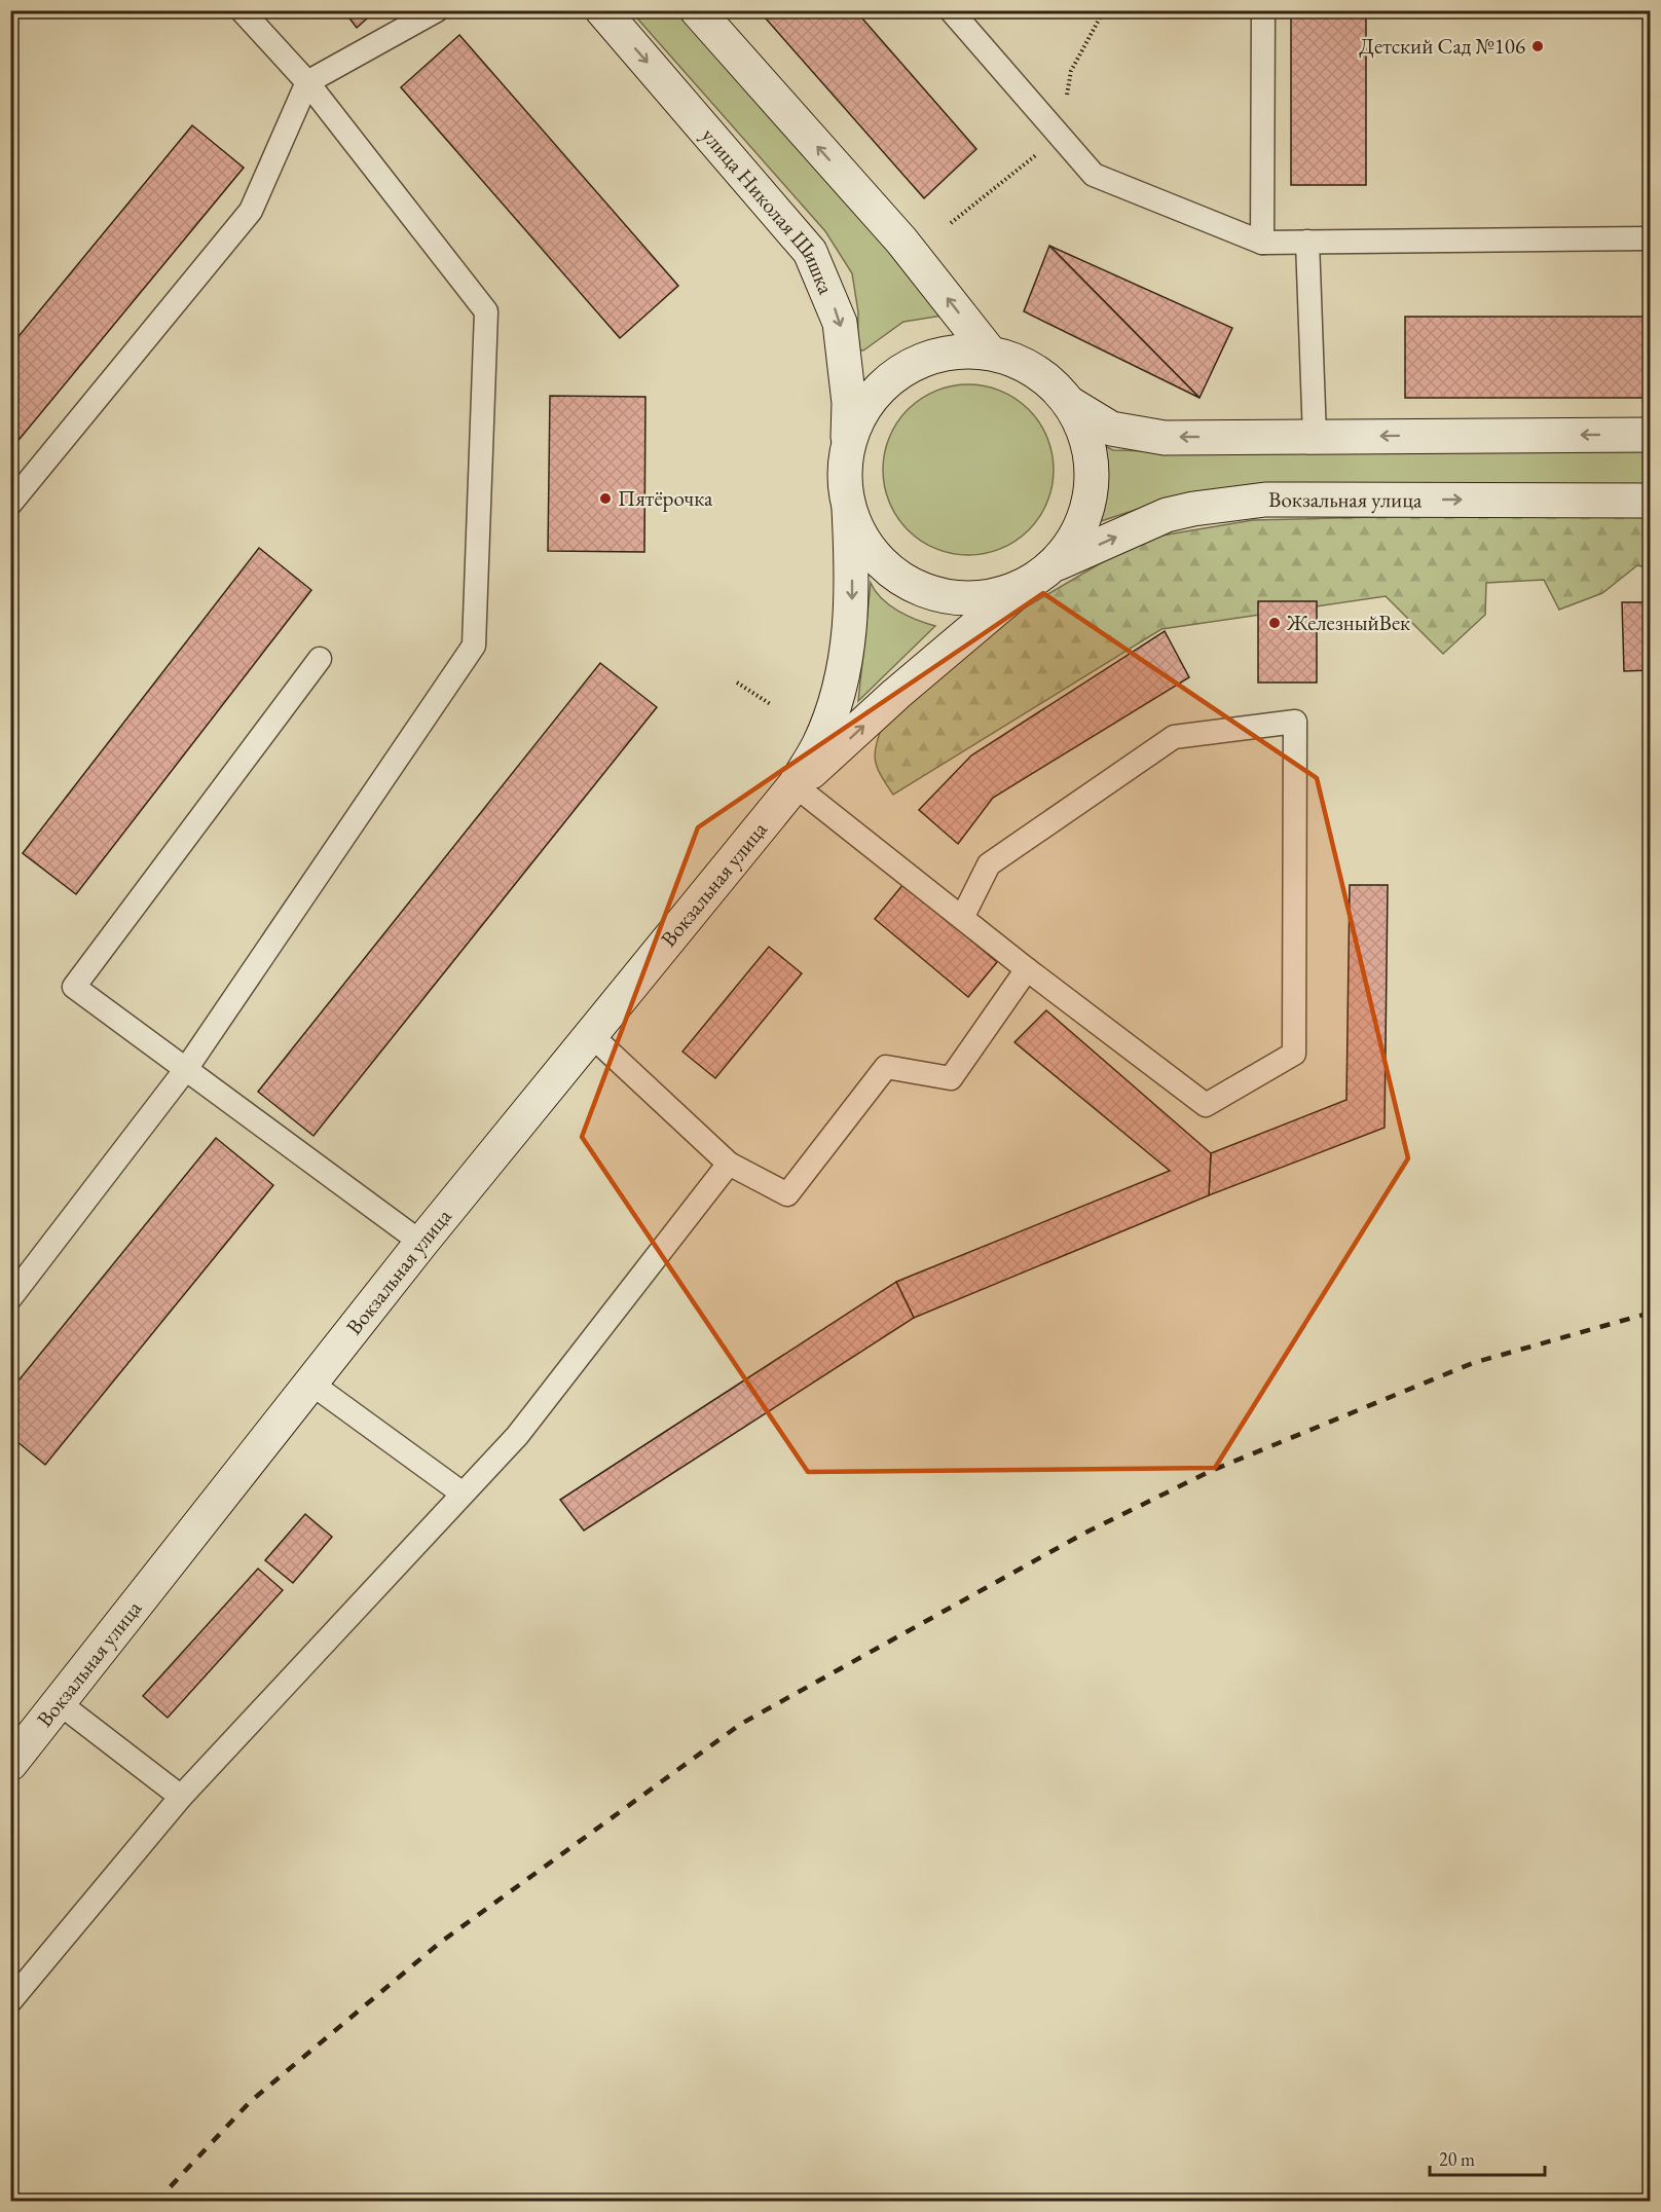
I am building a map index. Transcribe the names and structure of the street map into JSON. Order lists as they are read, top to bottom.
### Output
{
  "streets": {
    "main road": ["улица Николая Шишка", "Вокзальная улица"]
  },
  "places": ["Детский Сад №106", "Пятёрочка", "ЖелезныйВек"],
  "scale_bar": "20 m"
}
